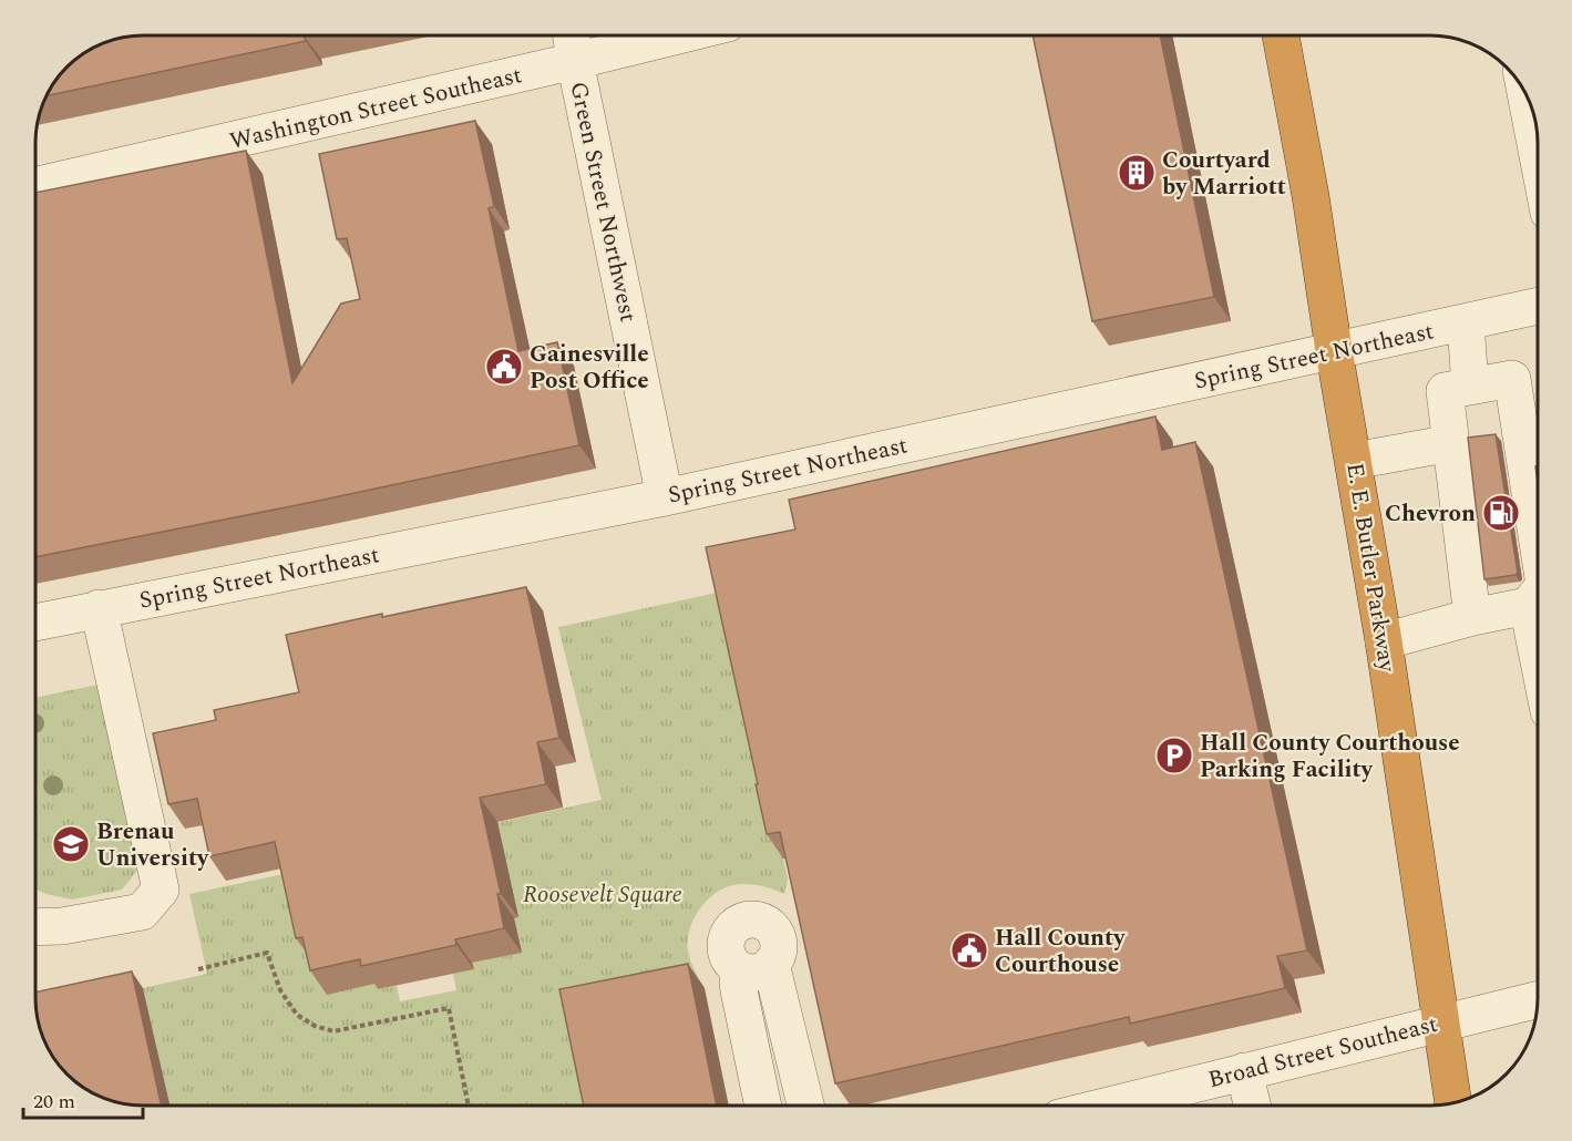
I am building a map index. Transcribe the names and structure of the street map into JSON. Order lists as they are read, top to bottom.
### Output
{
  "streets": {
    "highway": ["E. E. Butler Parkway"],
    "street": [
      "Washington Street Southeast",
      "Green Street Northwest",
      "Spring Street Northeast",
      "Broad Street Southeast"
    ]
  },
  "crossings": [
    ["Washington Street Southeast", "Green Street Northwest"],
    ["Green Street Northwest", "Spring Street Northeast"],
    ["Spring Street Northeast", "E. E. Butler Parkway"],
    ["E. E. Butler Parkway", "Broad Street Southeast"]
  ],
  "parks": ["Roosevelt Square"],
  "places": {
    "building": ["Courtyard by Marriott"],
    "public building": ["Gainesville Post Office", "Hall County Courthouse"],
    "fuel station": ["Chevron"],
    "parking": ["Hall County Courthouse Parking Facility"],
    "school or university": ["Brenau University"]
  },
  "scale_bar": "20 m"
}
